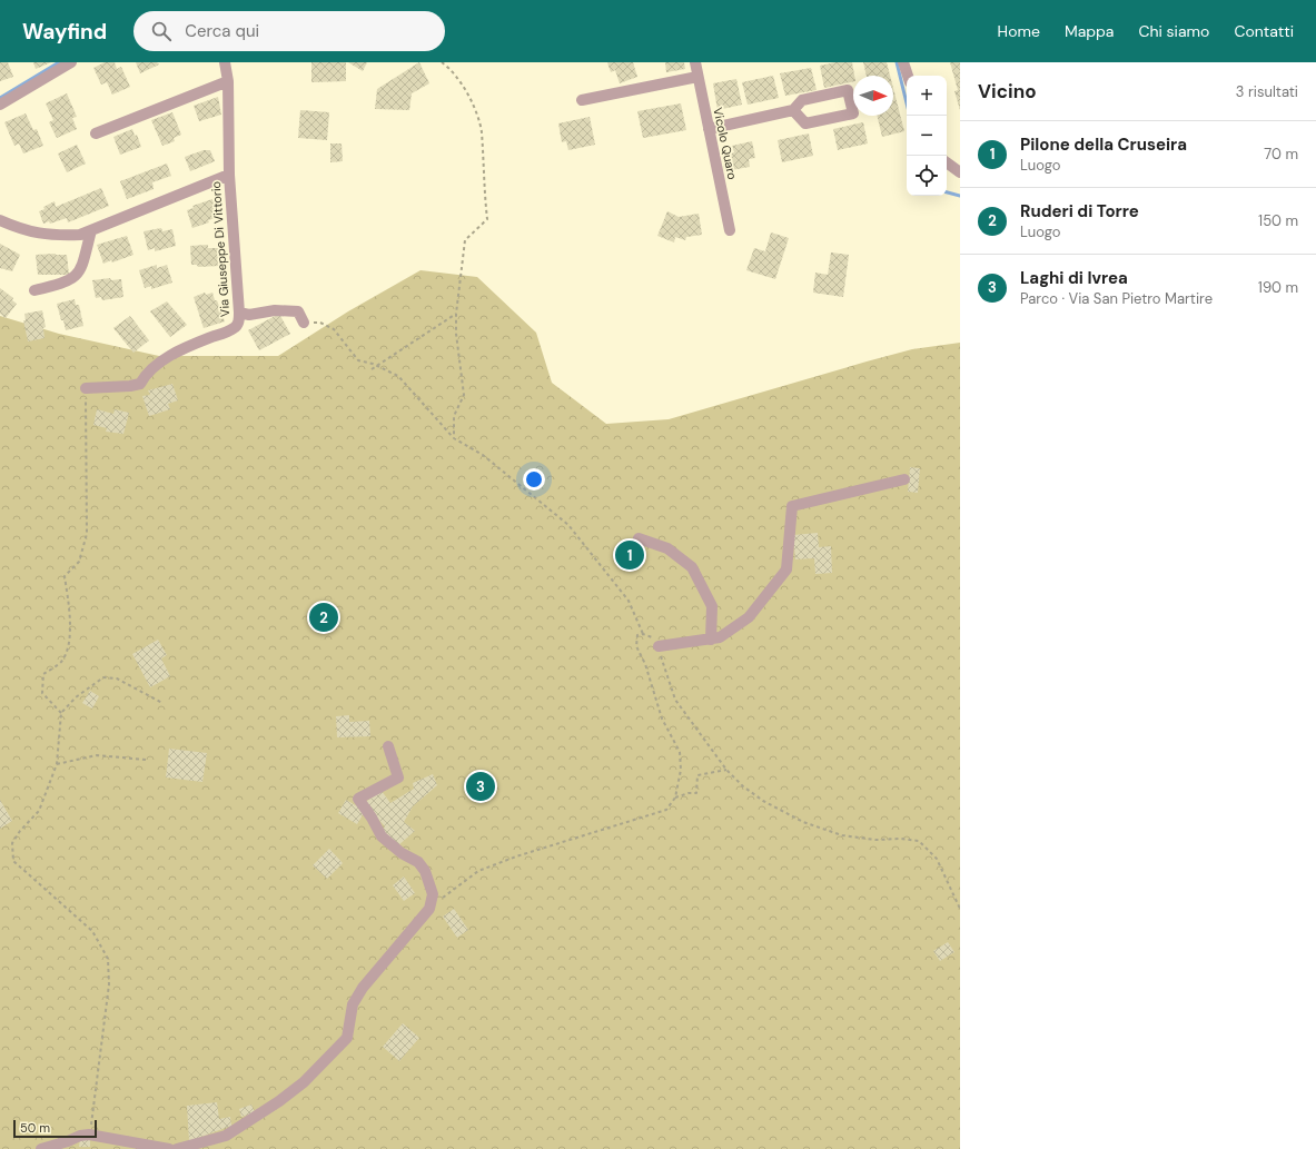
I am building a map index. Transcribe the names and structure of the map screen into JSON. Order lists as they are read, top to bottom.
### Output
{
  "streets": {
    "street": ["Vicolo Quaro", "Via Giuseppe Di Vittorio"]
  },
  "scale_bar": "50 m",
  "north": "right",
  "page": {
    "header": "Wayfind",
    "search": "Cerca qui",
    "nav": [
      "Home",
      "Mappa",
      "Chi siamo",
      "Contatti"
    ],
    "heading": ["Vicino", "3 risultati"],
    "map_buttons": ["+", "−"],
    "list": [
      {
        "mark": "1",
        "name": "Pilone della Cruseira",
        "note": "Luogo",
        "value": "70 m"
      },
      {
        "mark": "2",
        "name": "Ruderi di Torre",
        "note": "Luogo",
        "value": "150 m"
      },
      {
        "mark": "3",
        "name": "Laghi di Ivrea",
        "note": "Parco · Via San Pietro Martire",
        "value": "190 m"
      }
    ],
    "pins": ["1", "2", "3"],
    "scale": "50 m"
  }
}
